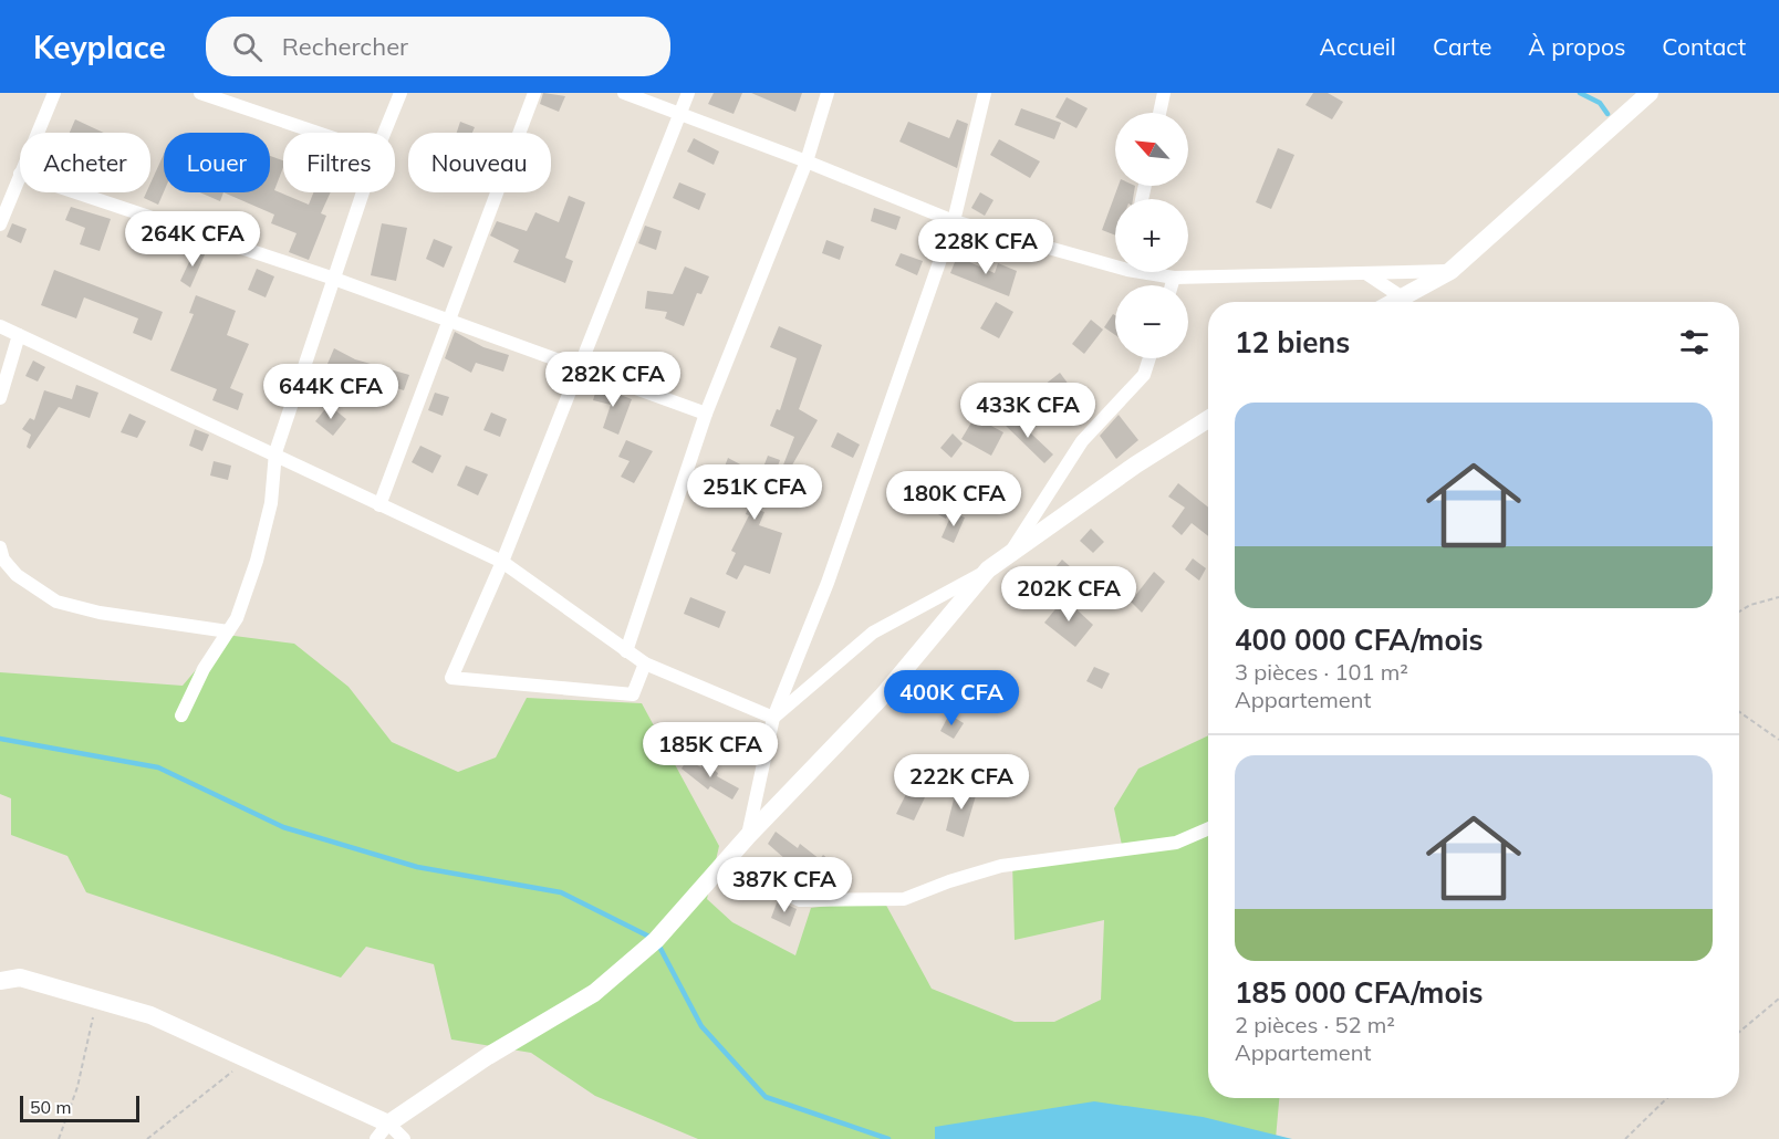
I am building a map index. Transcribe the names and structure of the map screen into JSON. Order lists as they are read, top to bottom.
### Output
{
  "scale_bar": "50 m",
  "north": "top left",
  "page": {
    "header": "Keyplace",
    "search": "Rechercher",
    "nav": [
      "Accueil",
      "Carte",
      "À propos",
      "Contact"
    ],
    "map_buttons": ["+", "−"],
    "chip": [
      "Acheter",
      "Louer",
      "Filtres",
      "Nouveau"
    ],
    "price": [
      "264K CFA",
      "228K CFA",
      "282K CFA",
      "644K CFA",
      "433K CFA",
      "251K CFA",
      "180K CFA",
      "202K CFA",
      "400K CFA",
      "185K CFA",
      "222K CFA",
      "387K CFA"
    ],
    "heading": "12 biens",
    "list": [
      {
        "name": "400 000 CFA/mois",
        "note": "3 pièces · 101 m² · Appartement"
      },
      {
        "name": "185 000 CFA/mois",
        "note": "2 pièces · 52 m² · Appartement"
      }
    ],
    "scale": "50 m"
  }
}
